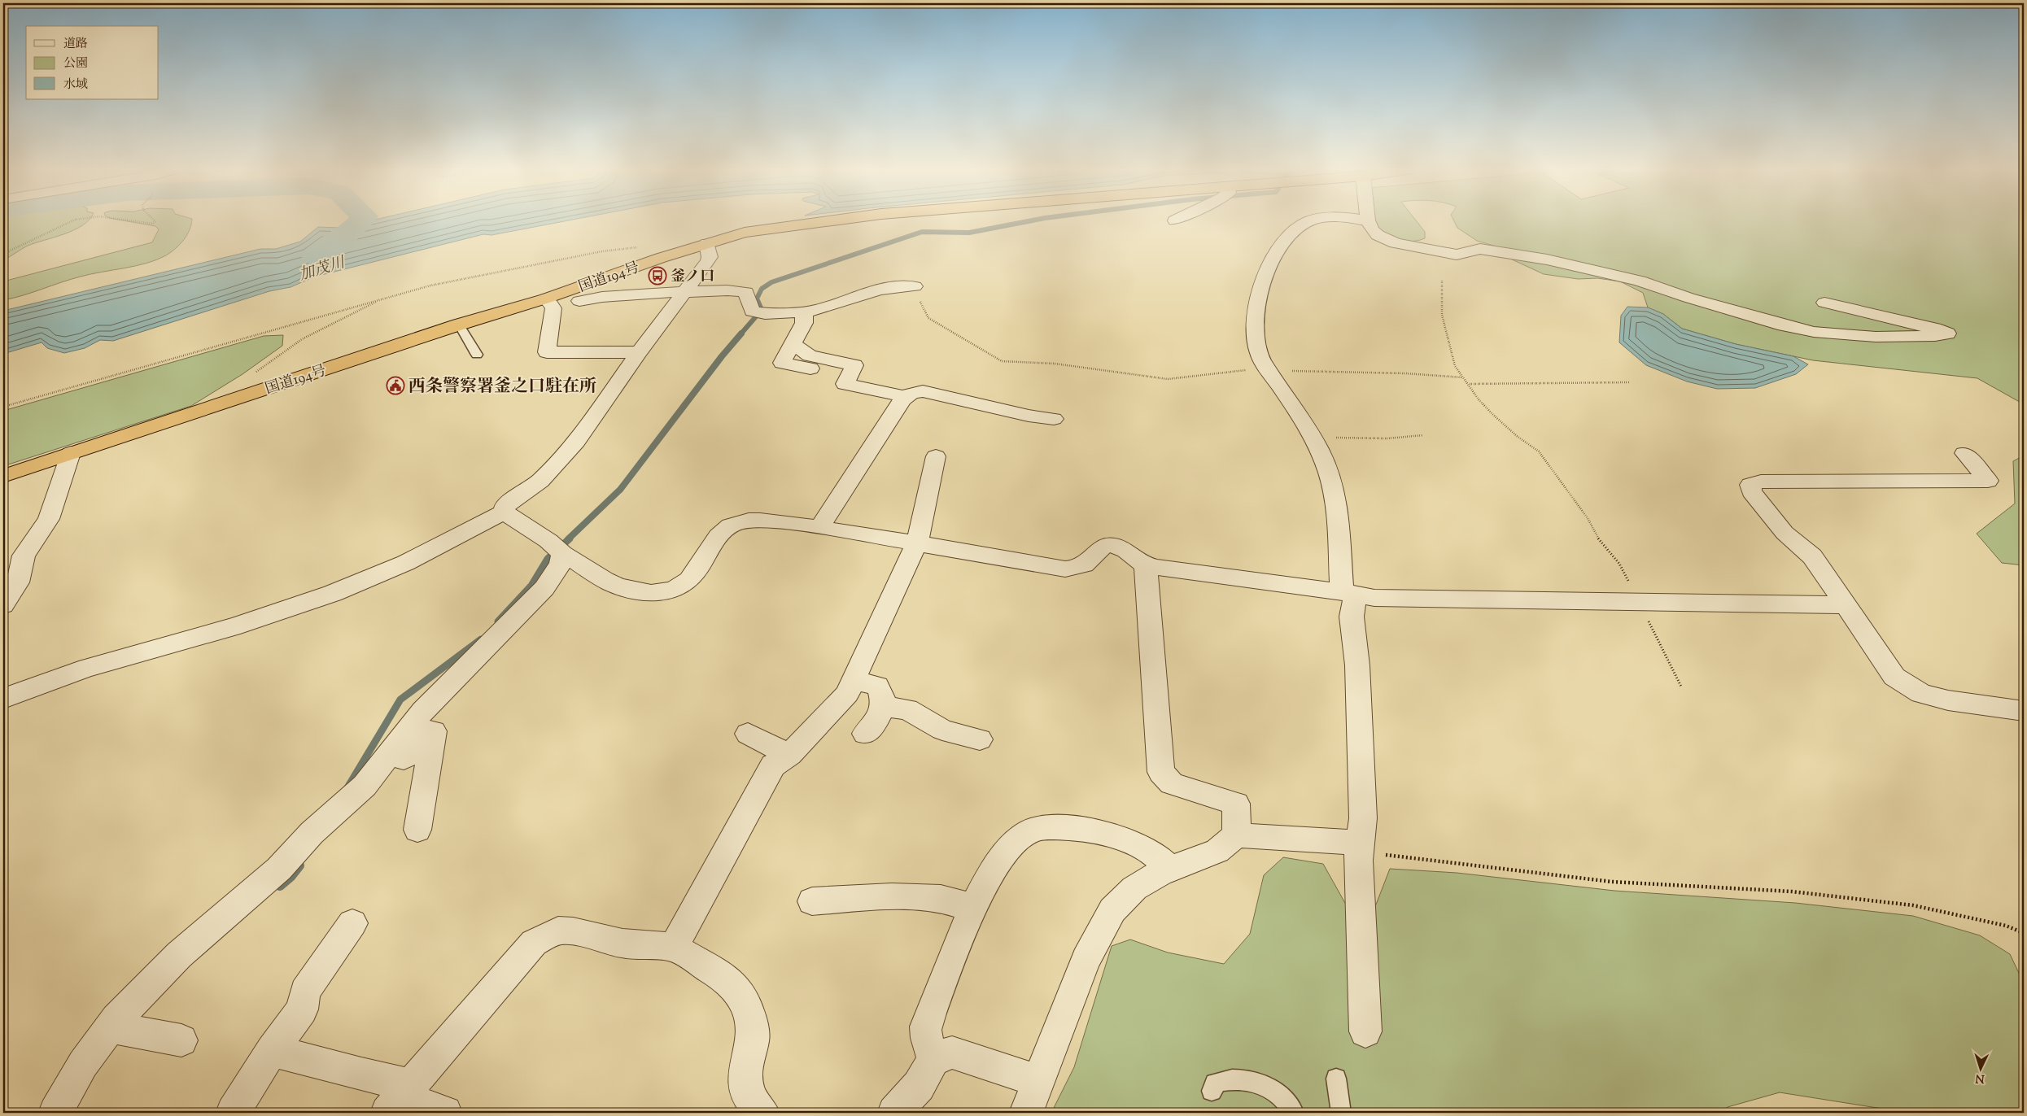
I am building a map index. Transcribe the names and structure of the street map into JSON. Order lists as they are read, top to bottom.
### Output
{
  "streets": {
    "highway": ["国道194号"]
  },
  "water": ["加茂川"],
  "places": {
    "bus stop": ["釜ノ口"],
    "public building": ["西条警察署釜之口駐在所"]
  },
  "legend": ["道路", "公園", "水域"],
  "north": "bottom"
}
